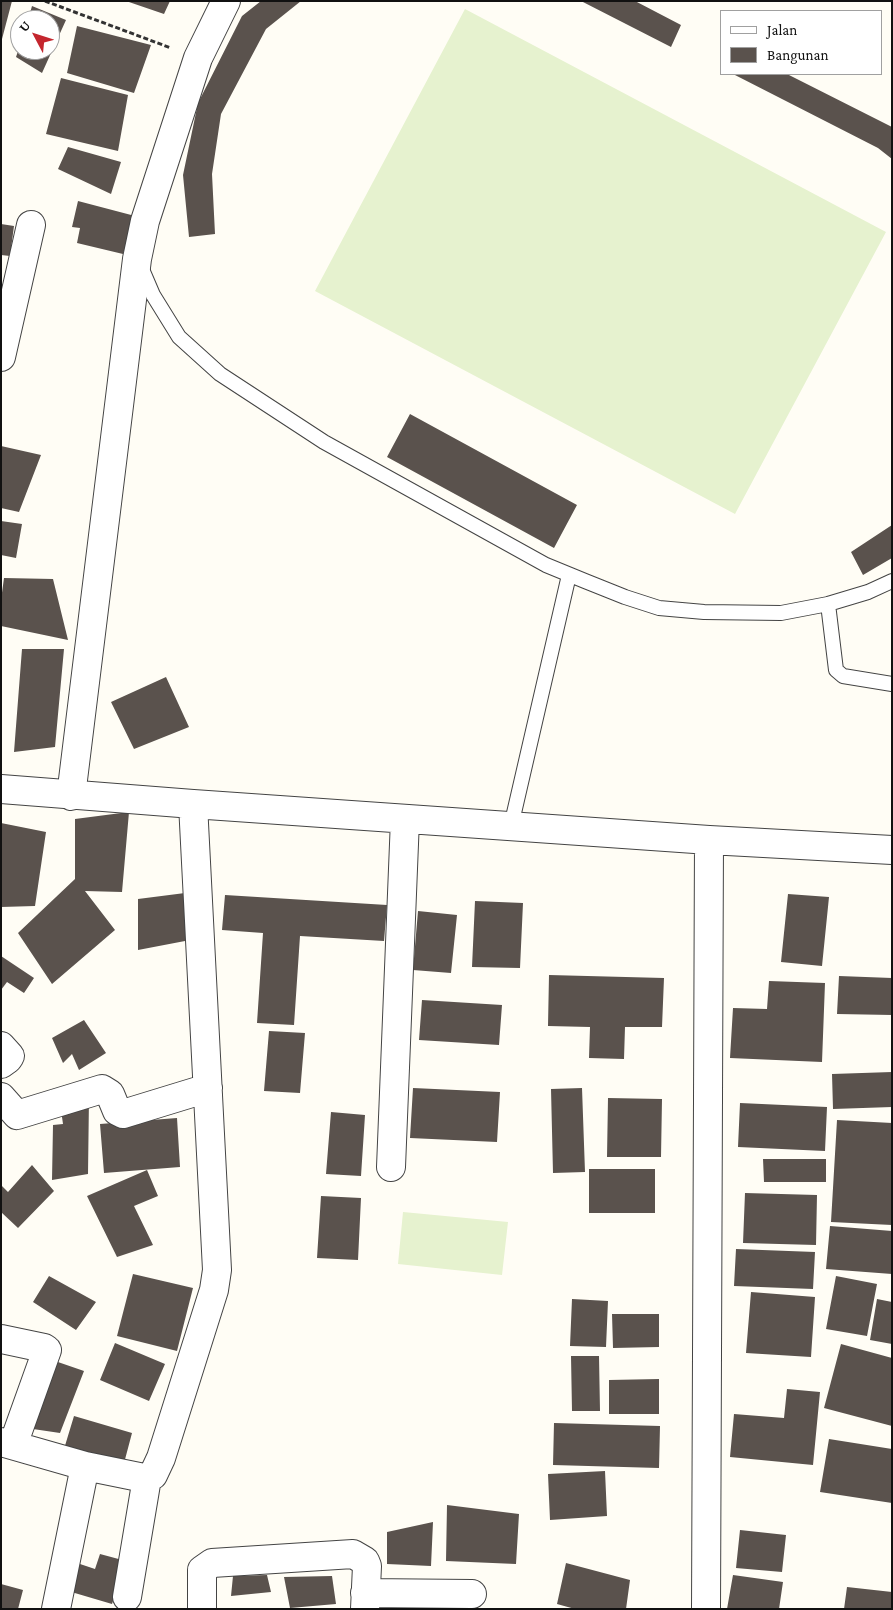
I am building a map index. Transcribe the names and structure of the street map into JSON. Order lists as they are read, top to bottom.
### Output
{
  "legend": ["Jalan", "Bangunan"],
  "north": "top left"
}
